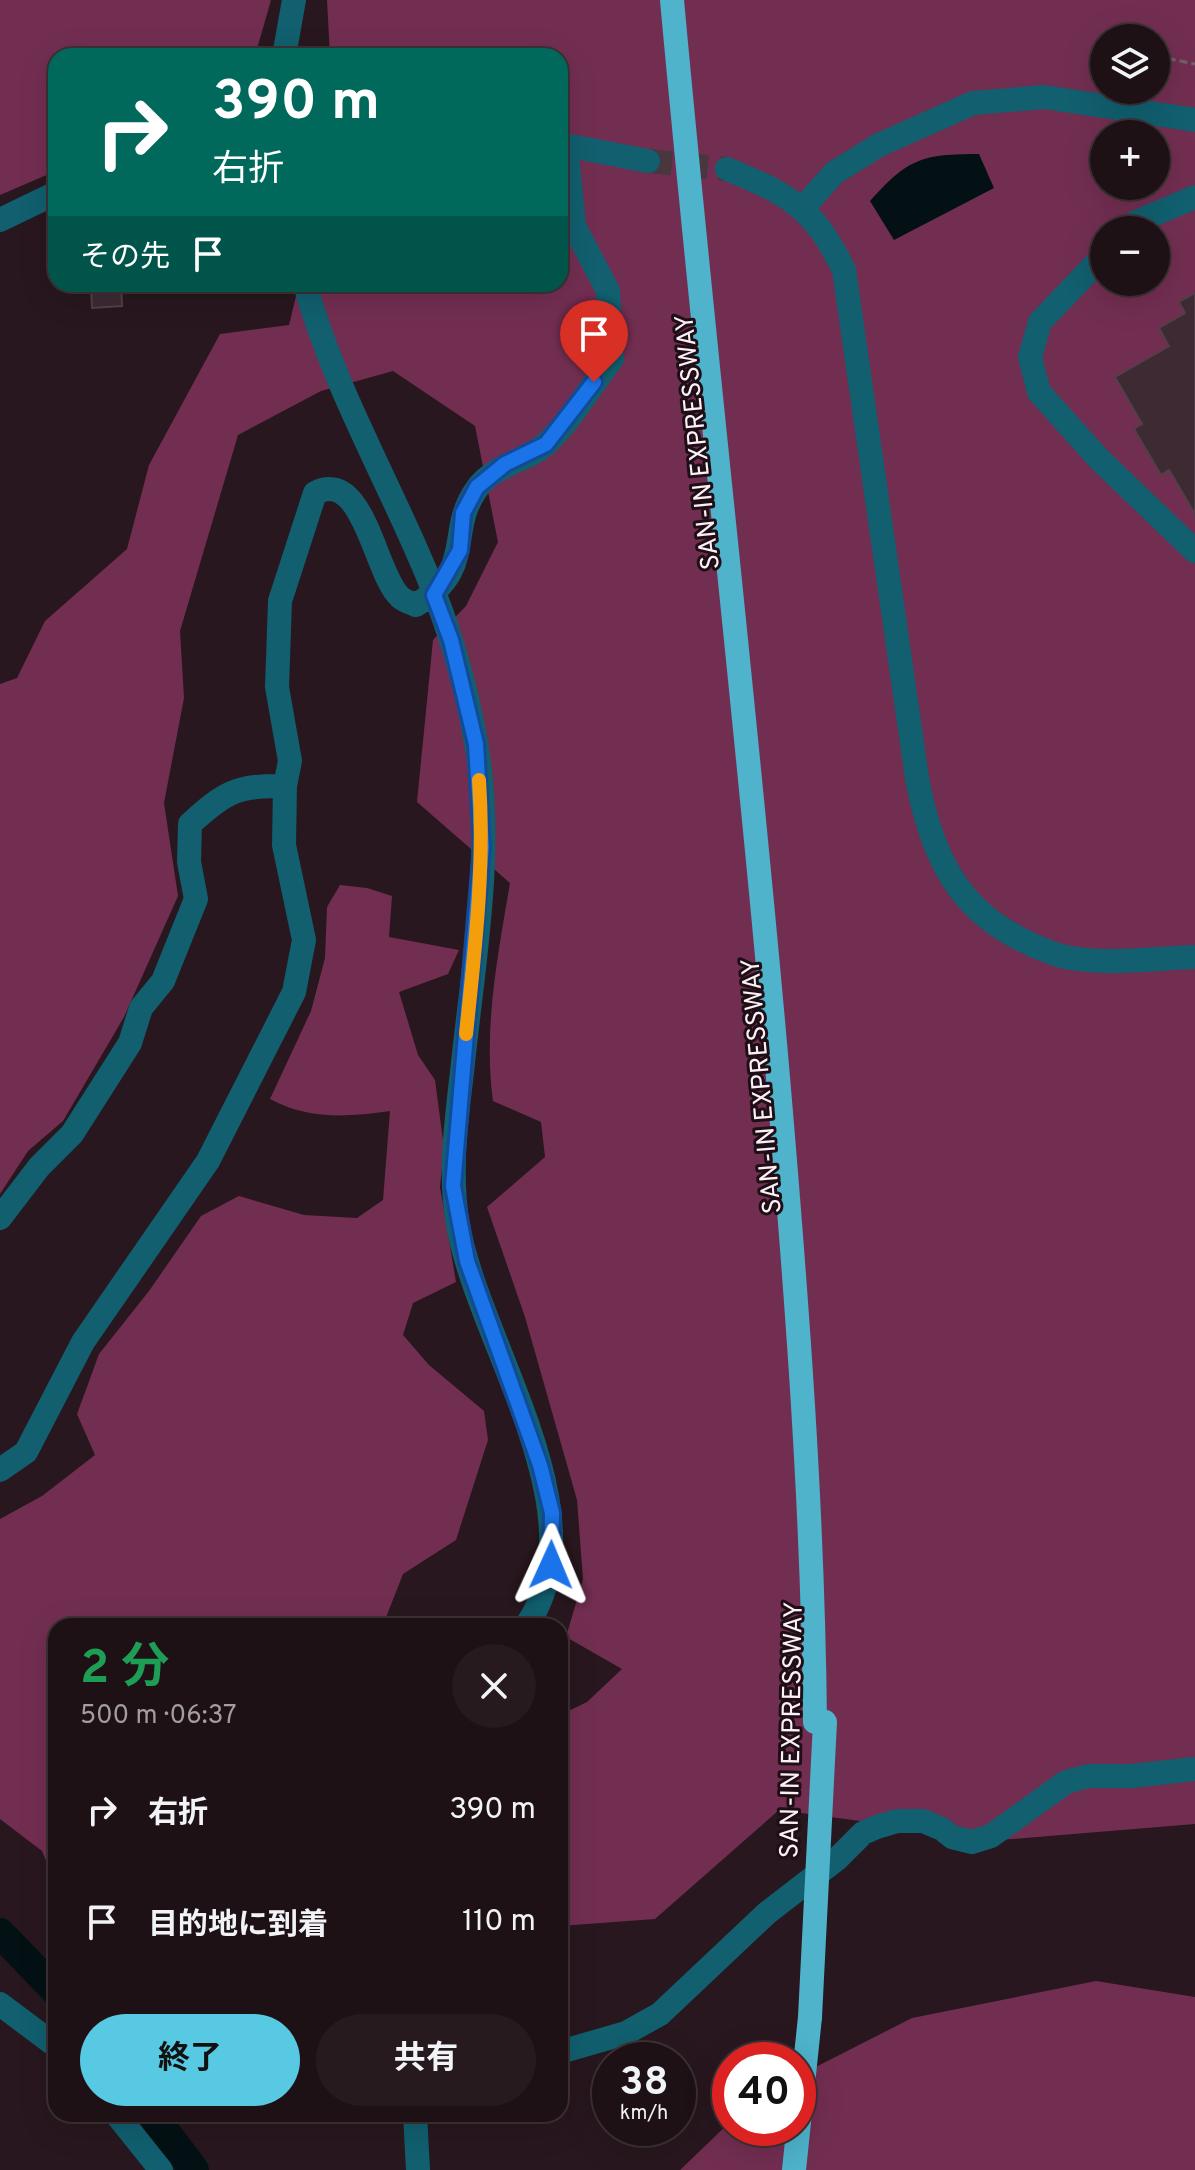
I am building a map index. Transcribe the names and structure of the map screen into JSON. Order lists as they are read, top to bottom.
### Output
{
  "streets": {
    "highway": ["SAN-IN EXPRESSWAY"]
  },
  "page": {
    "map_buttons": ["+", "−"],
    "turn": ["390 m", "右折"],
    "then": "その先",
    "heading": ["2 分", "500 m · 06:37"],
    "list": [
      {
        "name": "右折",
        "value": "390 m"
      },
      {
        "name": "目的地に到着",
        "value": "110 m"
      }
    ],
    "buttons": ["終了", "共有"],
    "speed": "38 km/h",
    "limit": "40"
  }
}
